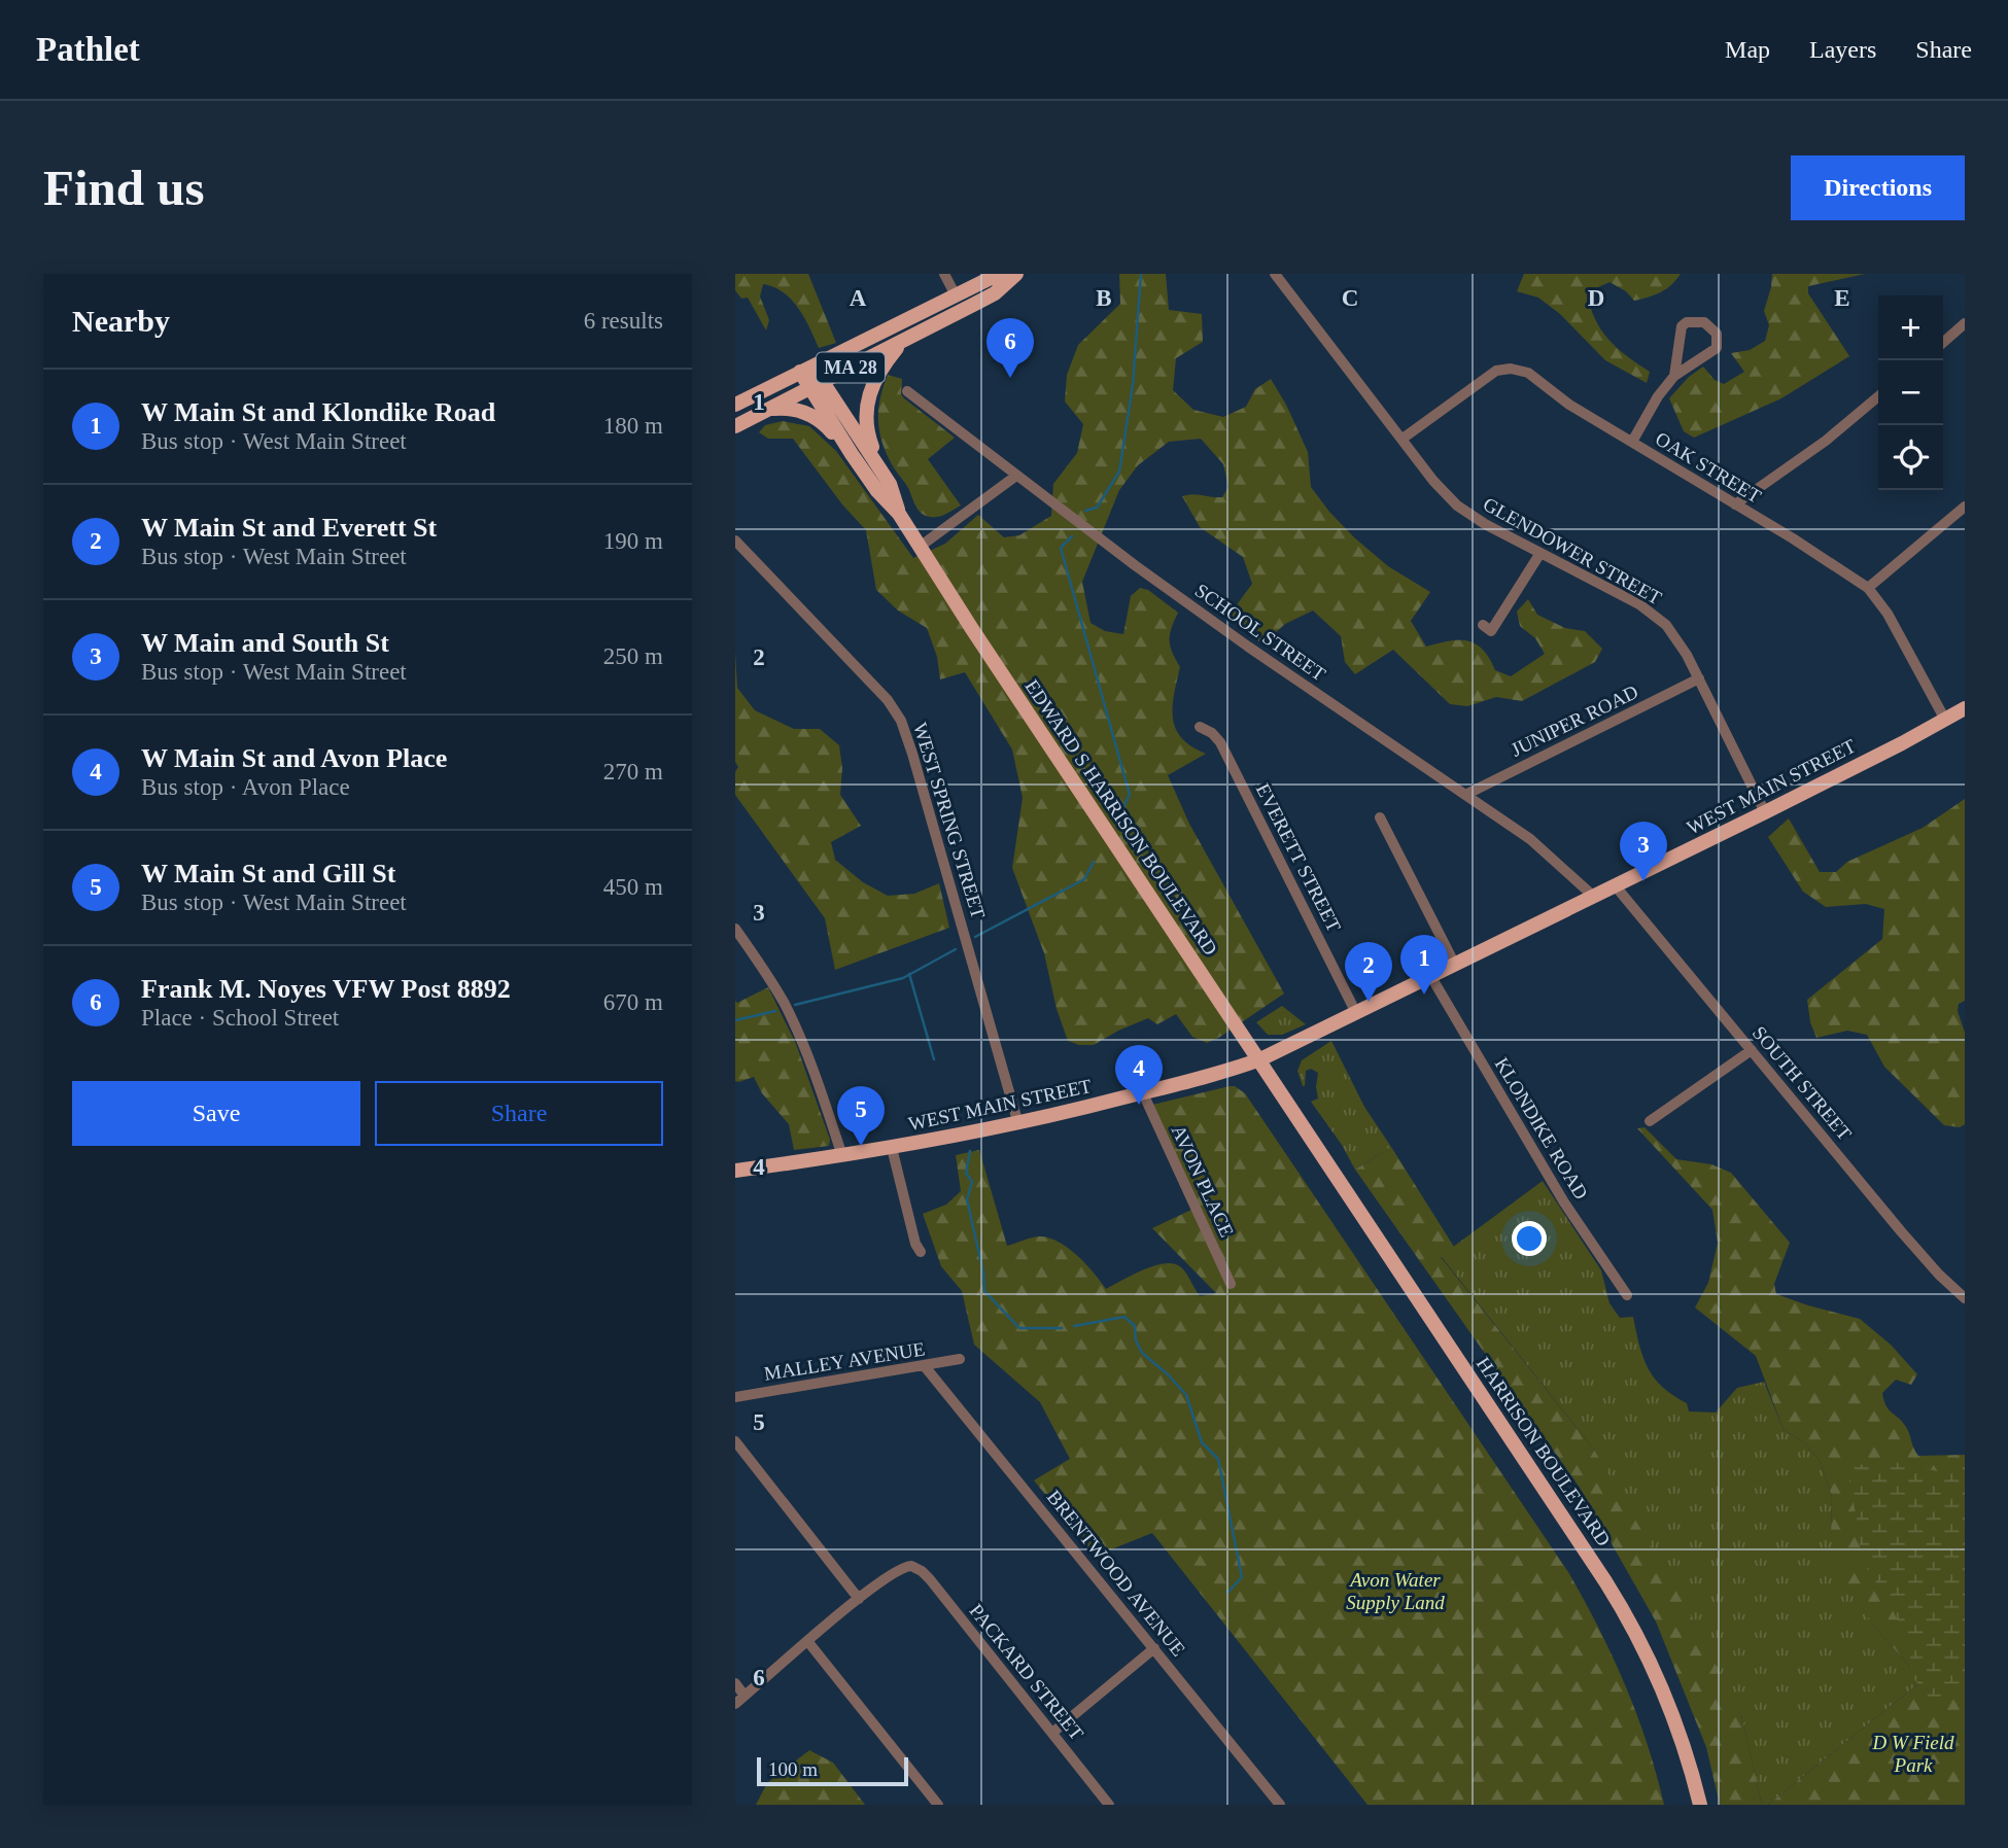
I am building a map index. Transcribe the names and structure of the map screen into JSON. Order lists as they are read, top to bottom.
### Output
{
  "streets": {
    "main road": [
      "MA 28",
      "WEST MAIN STREET",
      "EDWARD S HARRISON BOULEVARD",
      "HARRISON BOULEVARD"
    ],
    "street": [
      "OAK STREET",
      "GLENDOWER STREET",
      "SCHOOL STREET",
      "JUNIPER ROAD",
      "WEST SPRING STREET",
      "EVERETT STREET",
      "SOUTH STREET",
      "KLONDIKE ROAD",
      "AVON PLACE",
      "MALLEY AVENUE",
      "BRENTWOOD AVENUE",
      "PACKARD STREET"
    ]
  },
  "crossings": [
    ["MA 28", "EDWARD S HARRISON BOULEVARD"],
    ["OAK STREET", "GLENDOWER STREET"],
    ["OAK STREET", "WEST MAIN STREET"],
    ["GLENDOWER STREET", "JUNIPER ROAD"],
    ["GLENDOWER STREET", "WEST MAIN STREET"],
    ["SCHOOL STREET", "JUNIPER ROAD"],
    ["SCHOOL STREET", "WEST MAIN STREET"],
    ["WEST MAIN STREET", "EDWARD S HARRISON BOULEVARD"],
    ["WEST MAIN STREET", "WEST SPRING STREET"],
    ["WEST MAIN STREET", "EVERETT STREET"],
    ["WEST MAIN STREET", "SOUTH STREET"],
    ["WEST MAIN STREET", "KLONDIKE ROAD"],
    ["WEST MAIN STREET", "AVON PLACE"],
    ["EDWARD S HARRISON BOULEVARD", "HARRISON BOULEVARD"],
    ["MALLEY AVENUE", "BRENTWOOD AVENUE"]
  ],
  "parks": ["Avon Water Supply Land", "D W Field Park"],
  "scale_bar": "100 m",
  "page": {
    "header": "Pathlet",
    "nav": ["Map", "Layers", "Share"],
    "buttons": [
      "Directions",
      ["Save", "Share"]
    ],
    "title": "Find us",
    "heading": ["Nearby", "6 results"],
    "map_buttons": ["+", "−"],
    "pins": [
      "6",
      "3",
      "1",
      "2",
      "4",
      "5"
    ],
    "list": [
      {
        "mark": "1",
        "name": "W Main St and Klondike Road",
        "note": "Bus stop · West Main Street",
        "value": "180 m"
      },
      {
        "mark": "2",
        "name": "W Main St and Everett St",
        "note": "Bus stop · West Main Street",
        "value": "190 m"
      },
      {
        "mark": "3",
        "name": "W Main and South St",
        "note": "Bus stop · West Main Street",
        "value": "250 m"
      },
      {
        "mark": "4",
        "name": "W Main St and Avon Place",
        "note": "Bus stop · Avon Place",
        "value": "270 m"
      },
      {
        "mark": "5",
        "name": "W Main St and Gill St",
        "note": "Bus stop · West Main Street",
        "value": "450 m"
      },
      {
        "mark": "6",
        "name": "Frank M. Noyes VFW Post 8892",
        "note": "Place · School Street",
        "value": "670 m"
      }
    ],
    "scale": "100 m"
  },
  "grid": {
    "columns": [
      "A",
      "B",
      "C",
      "D",
      "E"
    ],
    "rows": [
      "1",
      "2",
      "3",
      "4",
      "5",
      "6"
    ]
  }
}
